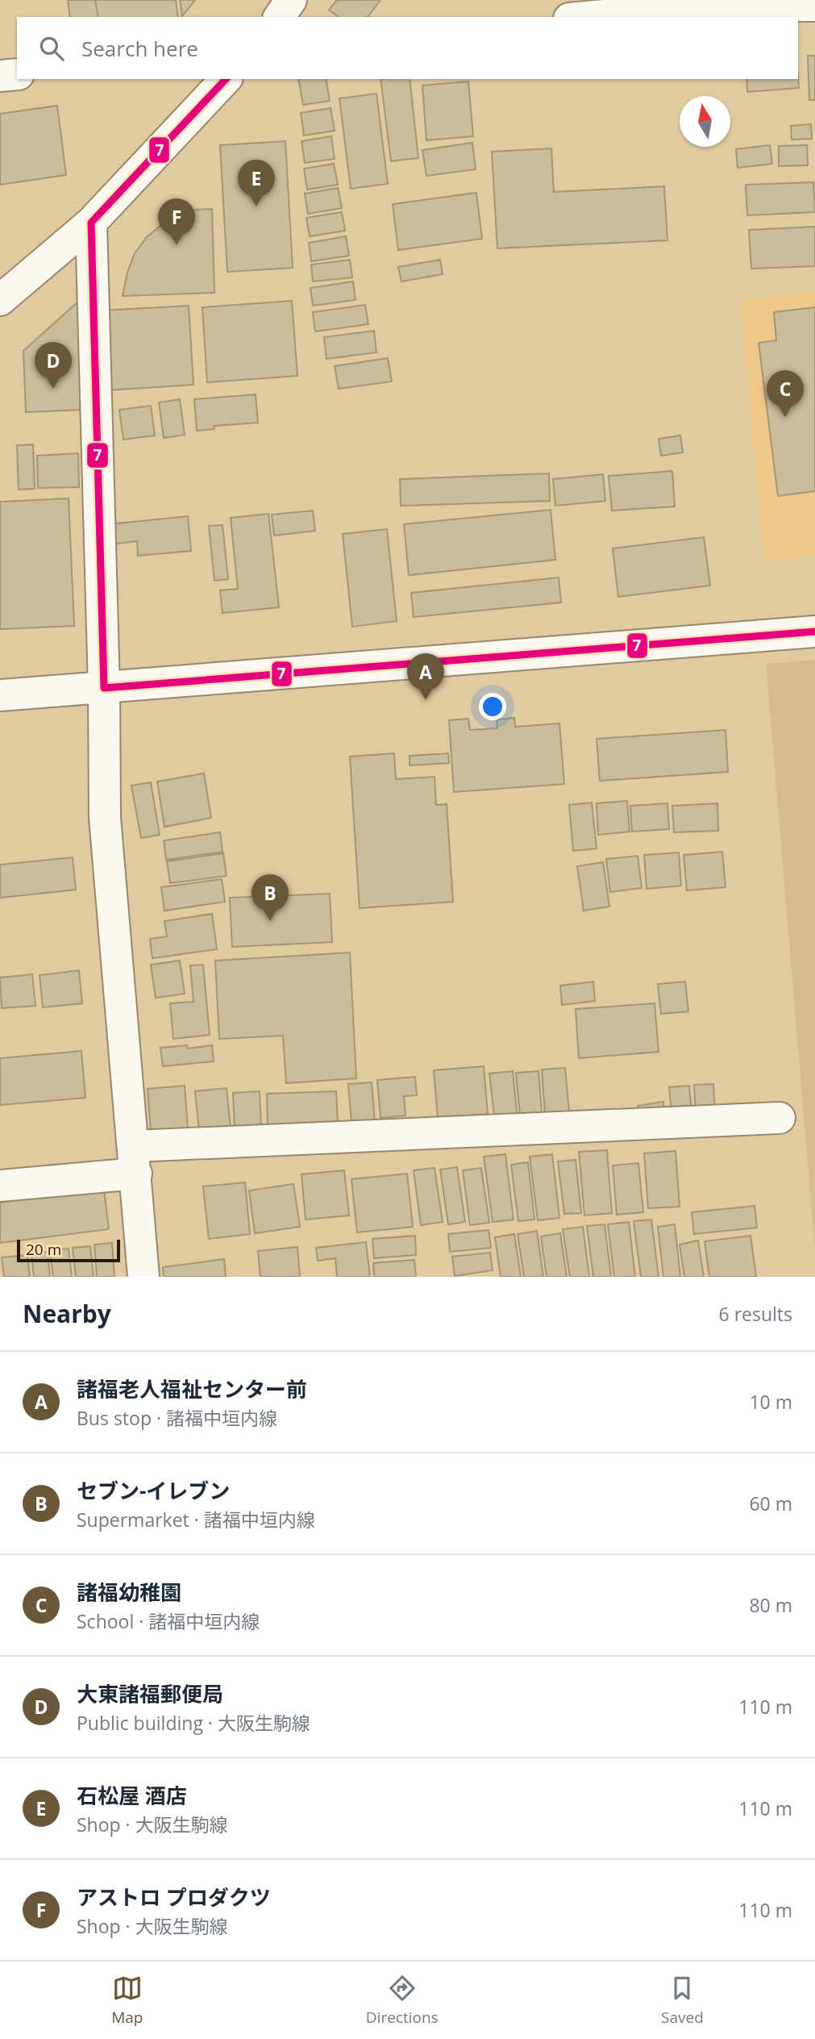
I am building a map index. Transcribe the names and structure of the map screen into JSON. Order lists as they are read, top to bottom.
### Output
{
  "lines": ["transit line 7"],
  "scale_bar": "20 m",
  "north": "top",
  "page": {
    "search": "Search here",
    "pins": [
      "E",
      "F",
      "D",
      "C",
      "A",
      "B"
    ],
    "scale": "20 m",
    "heading": ["Nearby", "6 results"],
    "list": [
      {
        "mark": "A",
        "name": "諸福老人福祉センター前",
        "note": "Bus stop · 諸福中垣内線",
        "value": "10 m"
      },
      {
        "mark": "B",
        "name": "セブン-イレブン",
        "note": "Supermarket · 諸福中垣内線",
        "value": "60 m"
      },
      {
        "mark": "C",
        "name": "諸福幼稚園",
        "note": "School · 諸福中垣内線",
        "value": "80 m"
      },
      {
        "mark": "D",
        "name": "大東諸福郵便局",
        "note": "Public building · 大阪生駒線",
        "value": "110 m"
      },
      {
        "mark": "E",
        "name": "石松屋 酒店",
        "note": "Shop · 大阪生駒線",
        "value": "110 m"
      },
      {
        "mark": "F",
        "name": "アストロ プロダクツ",
        "note": "Shop · 大阪生駒線",
        "value": "110 m"
      }
    ],
    "nav": ["Map", "Directions", "Saved"]
  }
}
